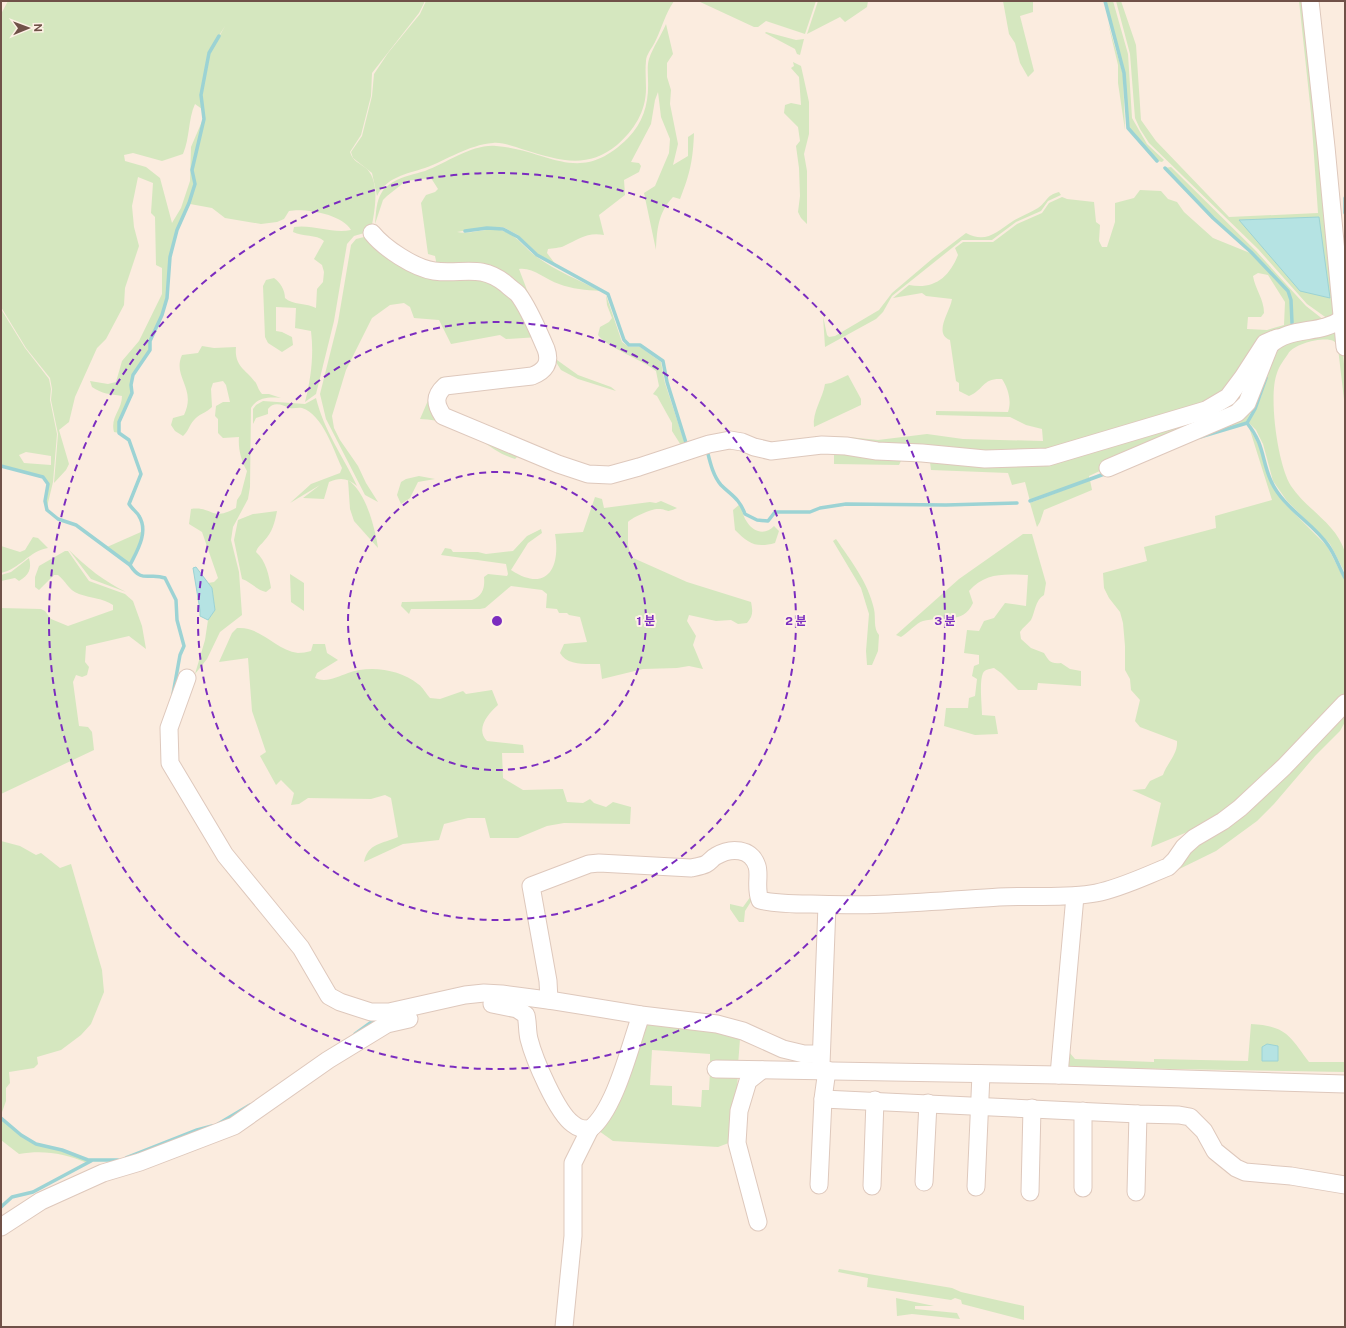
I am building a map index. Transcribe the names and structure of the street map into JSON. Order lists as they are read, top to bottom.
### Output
{
  "north": "right",
  "rings": ["1 분", "2 분", "3 분"]
}
